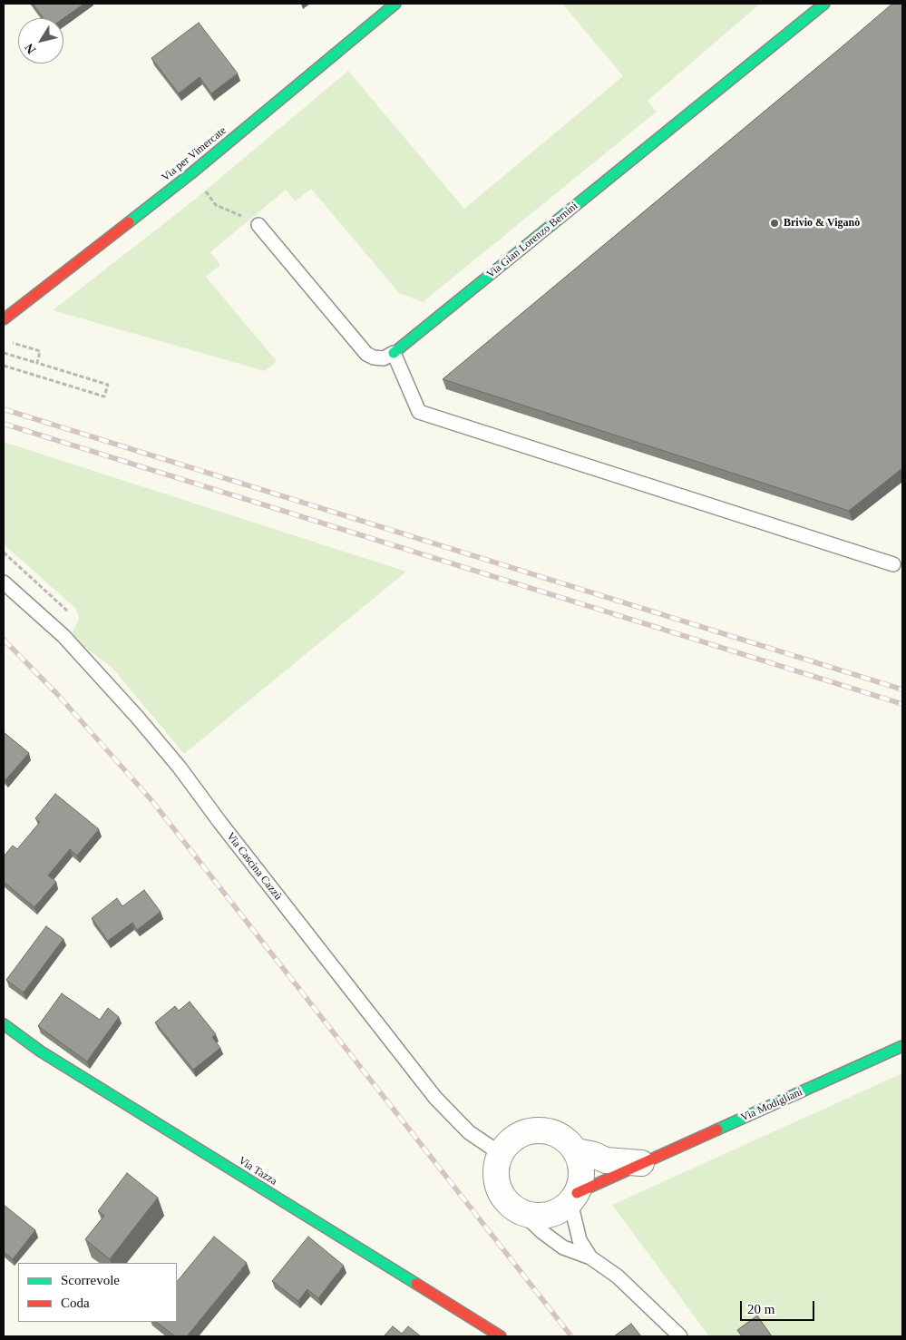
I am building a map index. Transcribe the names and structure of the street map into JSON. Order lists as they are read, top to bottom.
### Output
{
  "streets": {
    "street": [
      "Via per Vimercate",
      "Via Gian Lorenzo Bernini",
      "Via Modigliani",
      "Via Tazza"
    ],
    "lane": ["Via Cascina Cazzù"]
  },
  "crossings": [
    ["Via Cascina Cazzù", "Via Modigliani"]
  ],
  "places": ["Brivio & Viganò"],
  "legend": ["Scorrevole", "Coda"],
  "scale_bar": "20 m",
  "north": "bottom left"
}
